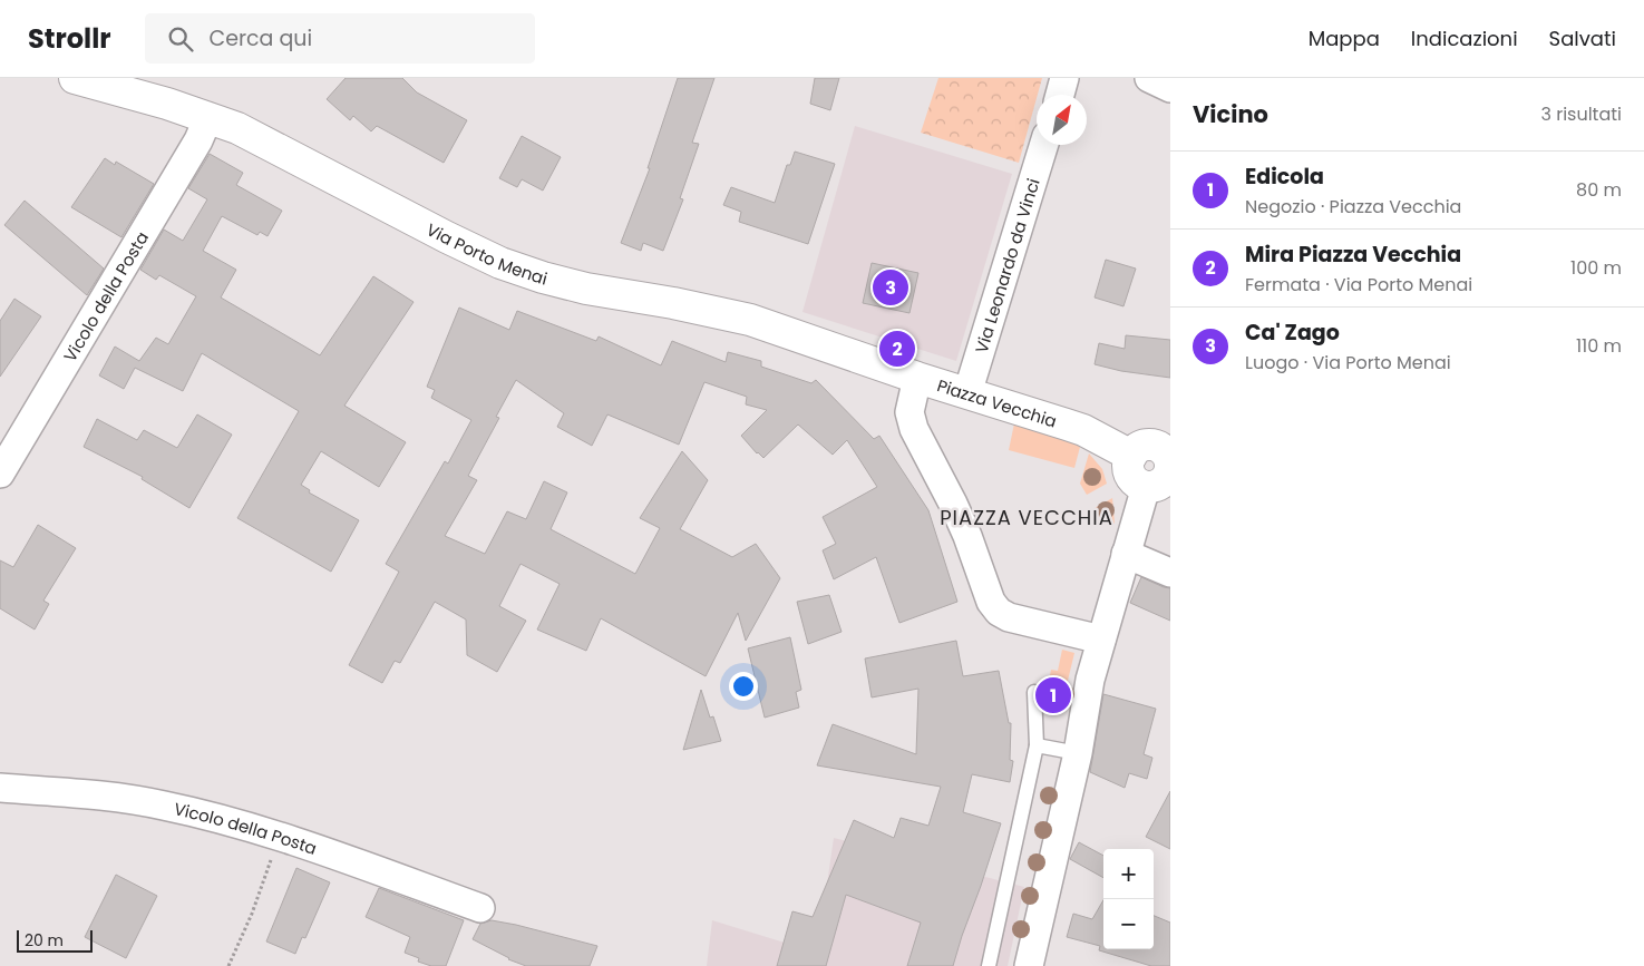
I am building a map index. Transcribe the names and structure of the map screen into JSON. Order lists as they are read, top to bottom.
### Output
{
  "streets": {
    "street": [
      "Via Porto Menai",
      "Via Leonardo da Vinci",
      "Vicolo della Posta",
      "Piazza Vecchia"
    ]
  },
  "crossings": [
    ["Via Porto Menai", "Vicolo della Posta"],
    ["Via Porto Menai", "Piazza Vecchia"],
    ["Via Leonardo da Vinci", "Piazza Vecchia"]
  ],
  "districts": ["PIAZZA VECCHIA"],
  "scale_bar": "20 m",
  "north": "top right",
  "page": {
    "header": "Strollr",
    "search": "Cerca qui",
    "nav": ["Mappa", "Indicazioni", "Salvati"],
    "heading": ["Vicino", "3 risultati"],
    "list": [
      {
        "mark": "1",
        "name": "Edicola",
        "note": "Negozio · Piazza Vecchia",
        "value": "80 m"
      },
      {
        "mark": "2",
        "name": "Mira Piazza Vecchia",
        "note": "Fermata · Via Porto Menai",
        "value": "100 m"
      },
      {
        "mark": "3",
        "name": "Ca' Zago",
        "note": "Luogo · Via Porto Menai",
        "value": "110 m"
      }
    ],
    "pins": ["3", "2", "1"],
    "map_buttons": ["+", "−"],
    "scale": "20 m"
  }
}
